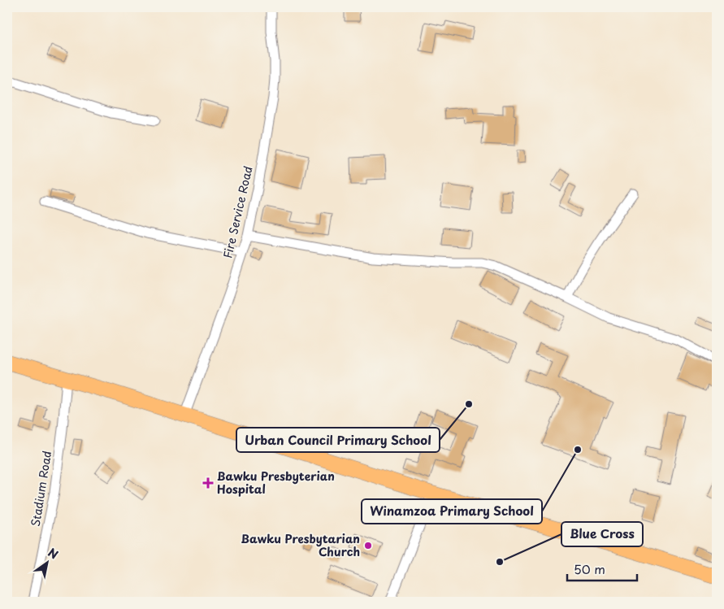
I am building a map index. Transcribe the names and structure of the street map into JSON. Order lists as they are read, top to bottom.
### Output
{
  "streets": {
    "street": ["Fire Service Road", "Stadium Road"]
  },
  "places": {
    "other": [
      "Urban Council Primary School",
      "Winamzoa Primary School",
      "Bawku Presbytarian Church",
      "Blue Cross"
    ],
    "health": ["Bawku Presbyterian Hospital"]
  },
  "scale_bar": "50 m",
  "north": "top right"
}
